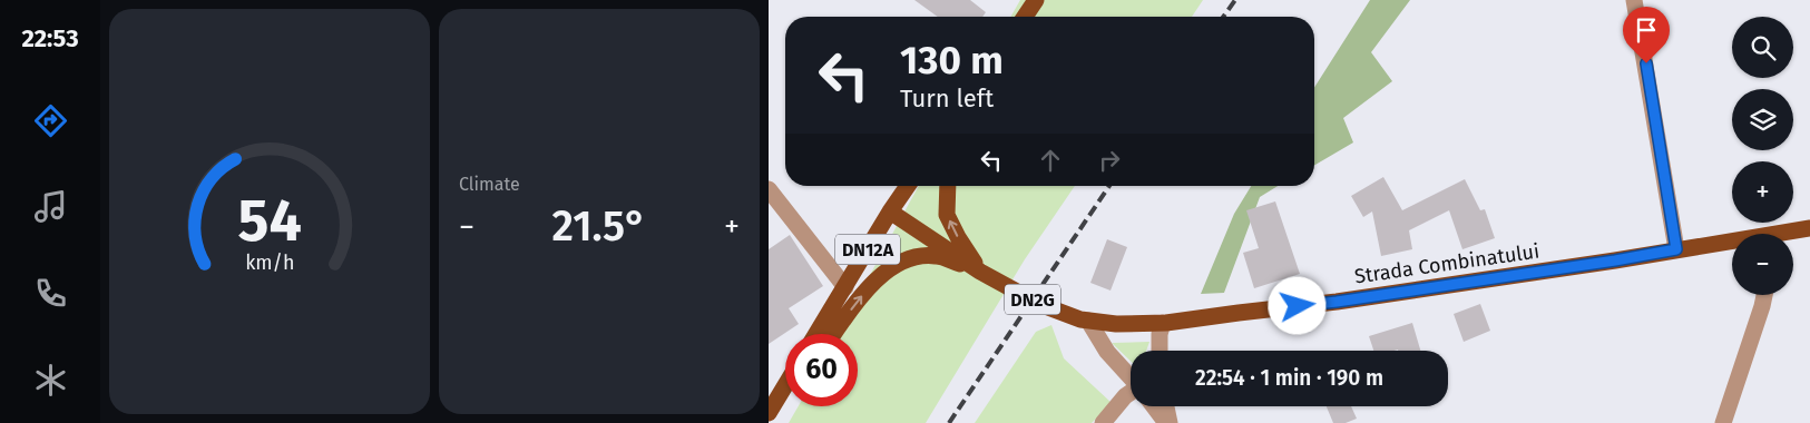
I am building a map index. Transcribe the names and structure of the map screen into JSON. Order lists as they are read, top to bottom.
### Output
{
  "streets": {
    "main road": ["DN12A", "Strada Combinatului", "DN2G"]
  },
  "crossings": [
    ["DN12A", "Strada Combinatului"]
  ],
  "page": {
    "tabs": "22:53",
    "tile": "Climate",
    "map_buttons": ["+", "−"],
    "turn": ["130 m", "Turn left"],
    "heat": ["−", "21.5°", "+"],
    "limit": "60",
    "trip": "22:54 · 1 min · 190 m",
    "gauge": ["54", "km/h"]
  }
}
